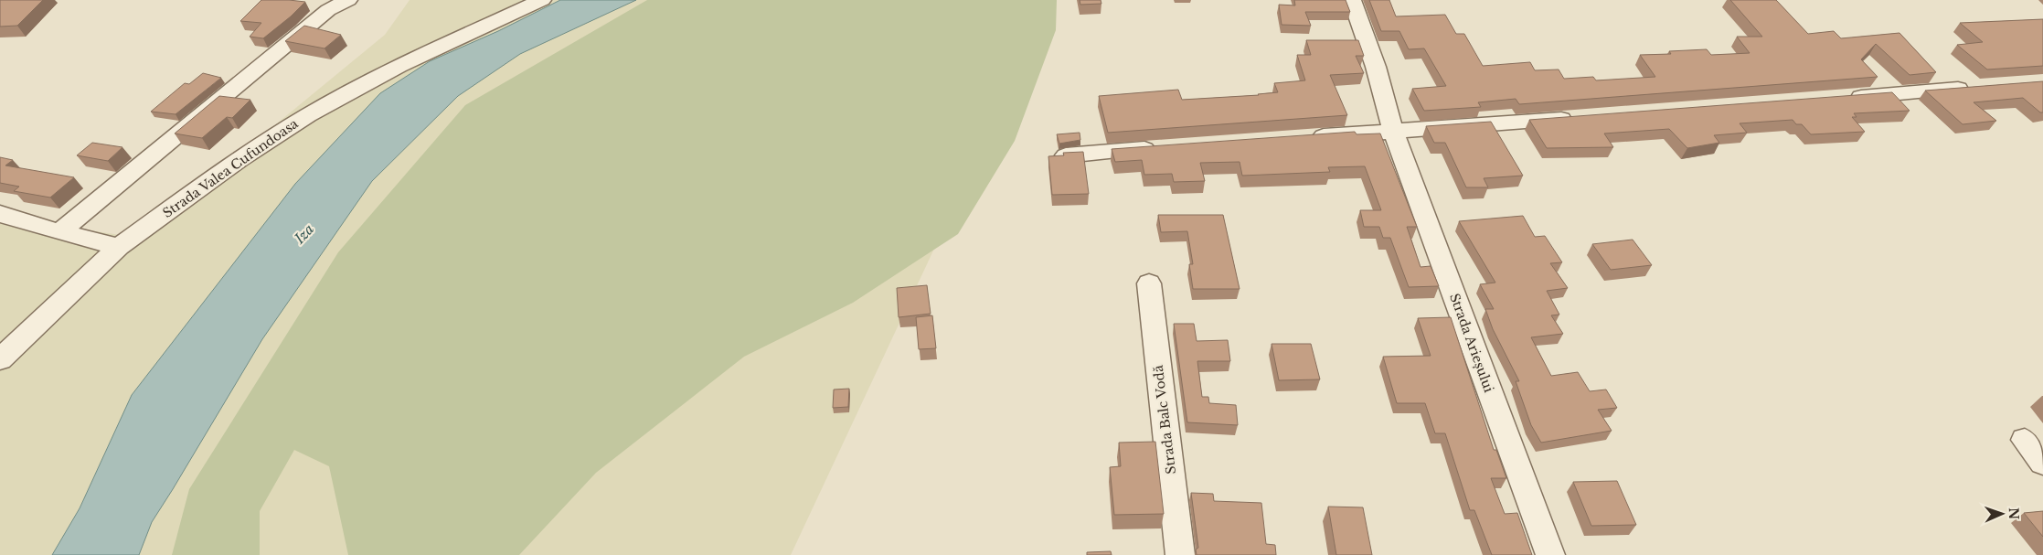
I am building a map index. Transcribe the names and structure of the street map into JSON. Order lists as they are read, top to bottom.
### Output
{
  "streets": {
    "street": ["Strada Valea Cufundoasa", "Strada Arieșului", "Strada Balc Vodă"]
  },
  "water": ["Iza"],
  "north": "right"
}
